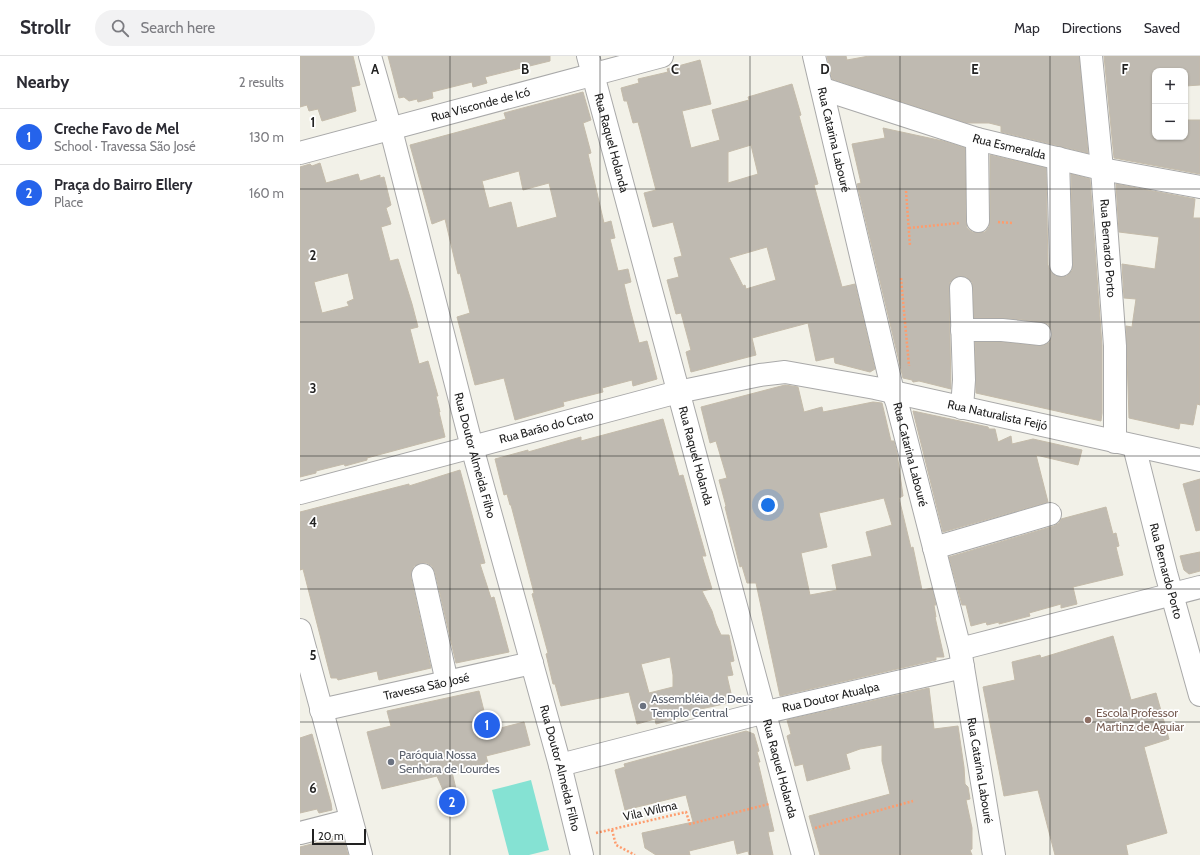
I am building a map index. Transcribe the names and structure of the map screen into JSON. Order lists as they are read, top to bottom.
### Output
{
  "streets": {
    "street": [
      "Rua Visconde de Icó",
      "Rua Catarina Labouré",
      "Rua Raquel Holanda",
      "Rua Esmeralda",
      "Rua Bernardo Porto",
      "Rua Naturalista Feijó",
      "Rua Barão do Crato",
      "Rua Doutor Almeida Filho",
      "Travessa São José",
      "Rua Doutor Atualpa"
    ],
    "path": ["Vila Wilma"]
  },
  "crossings": [
    ["Rua Visconde de Icó", "Rua Raquel Holanda"],
    ["Rua Visconde de Icó", "Rua Doutor Almeida Filho"],
    ["Rua Catarina Labouré", "Rua Esmeralda"],
    ["Rua Catarina Labouré", "Rua Naturalista Feijó"],
    ["Rua Catarina Labouré", "Rua Doutor Atualpa"],
    ["Rua Raquel Holanda", "Rua Barão do Crato"],
    ["Rua Raquel Holanda", "Rua Doutor Atualpa"],
    ["Rua Raquel Holanda", "Vila Wilma"],
    ["Rua Esmeralda", "Rua Bernardo Porto"],
    ["Rua Bernardo Porto", "Rua Naturalista Feijó"],
    ["Rua Bernardo Porto", "Rua Doutor Atualpa"],
    ["Rua Naturalista Feijó", "Rua Barão do Crato"],
    ["Rua Barão do Crato", "Rua Doutor Almeida Filho"],
    ["Rua Doutor Almeida Filho", "Travessa São José"],
    ["Rua Doutor Almeida Filho", "Rua Doutor Atualpa"],
    ["Rua Doutor Almeida Filho", "Vila Wilma"]
  ],
  "places": ["Assembléia de Deus Templo Central", "Escola Professor Martinz de Aguiar", "Paróquia Nossa Senhora de Lourdes"],
  "scale_bar": "20 m",
  "page": {
    "header": "Strollr",
    "search": "Search here",
    "nav": ["Map", "Directions", "Saved"],
    "heading": ["Nearby", "2 results"],
    "map_buttons": ["+", "−"],
    "list": [
      {
        "mark": "1",
        "name": "Creche Favo de Mel",
        "note": "School · Travessa São José",
        "value": "130 m"
      },
      {
        "mark": "2",
        "name": "Praça do Bairro Ellery",
        "note": "Place",
        "value": "160 m"
      }
    ],
    "pins": ["1", "2"],
    "scale": "20 m"
  },
  "grid": {
    "columns": [
      "A",
      "B",
      "C",
      "D",
      "E",
      "F"
    ],
    "rows": [
      "1",
      "2",
      "3",
      "4",
      "5",
      "6"
    ]
  }
}
